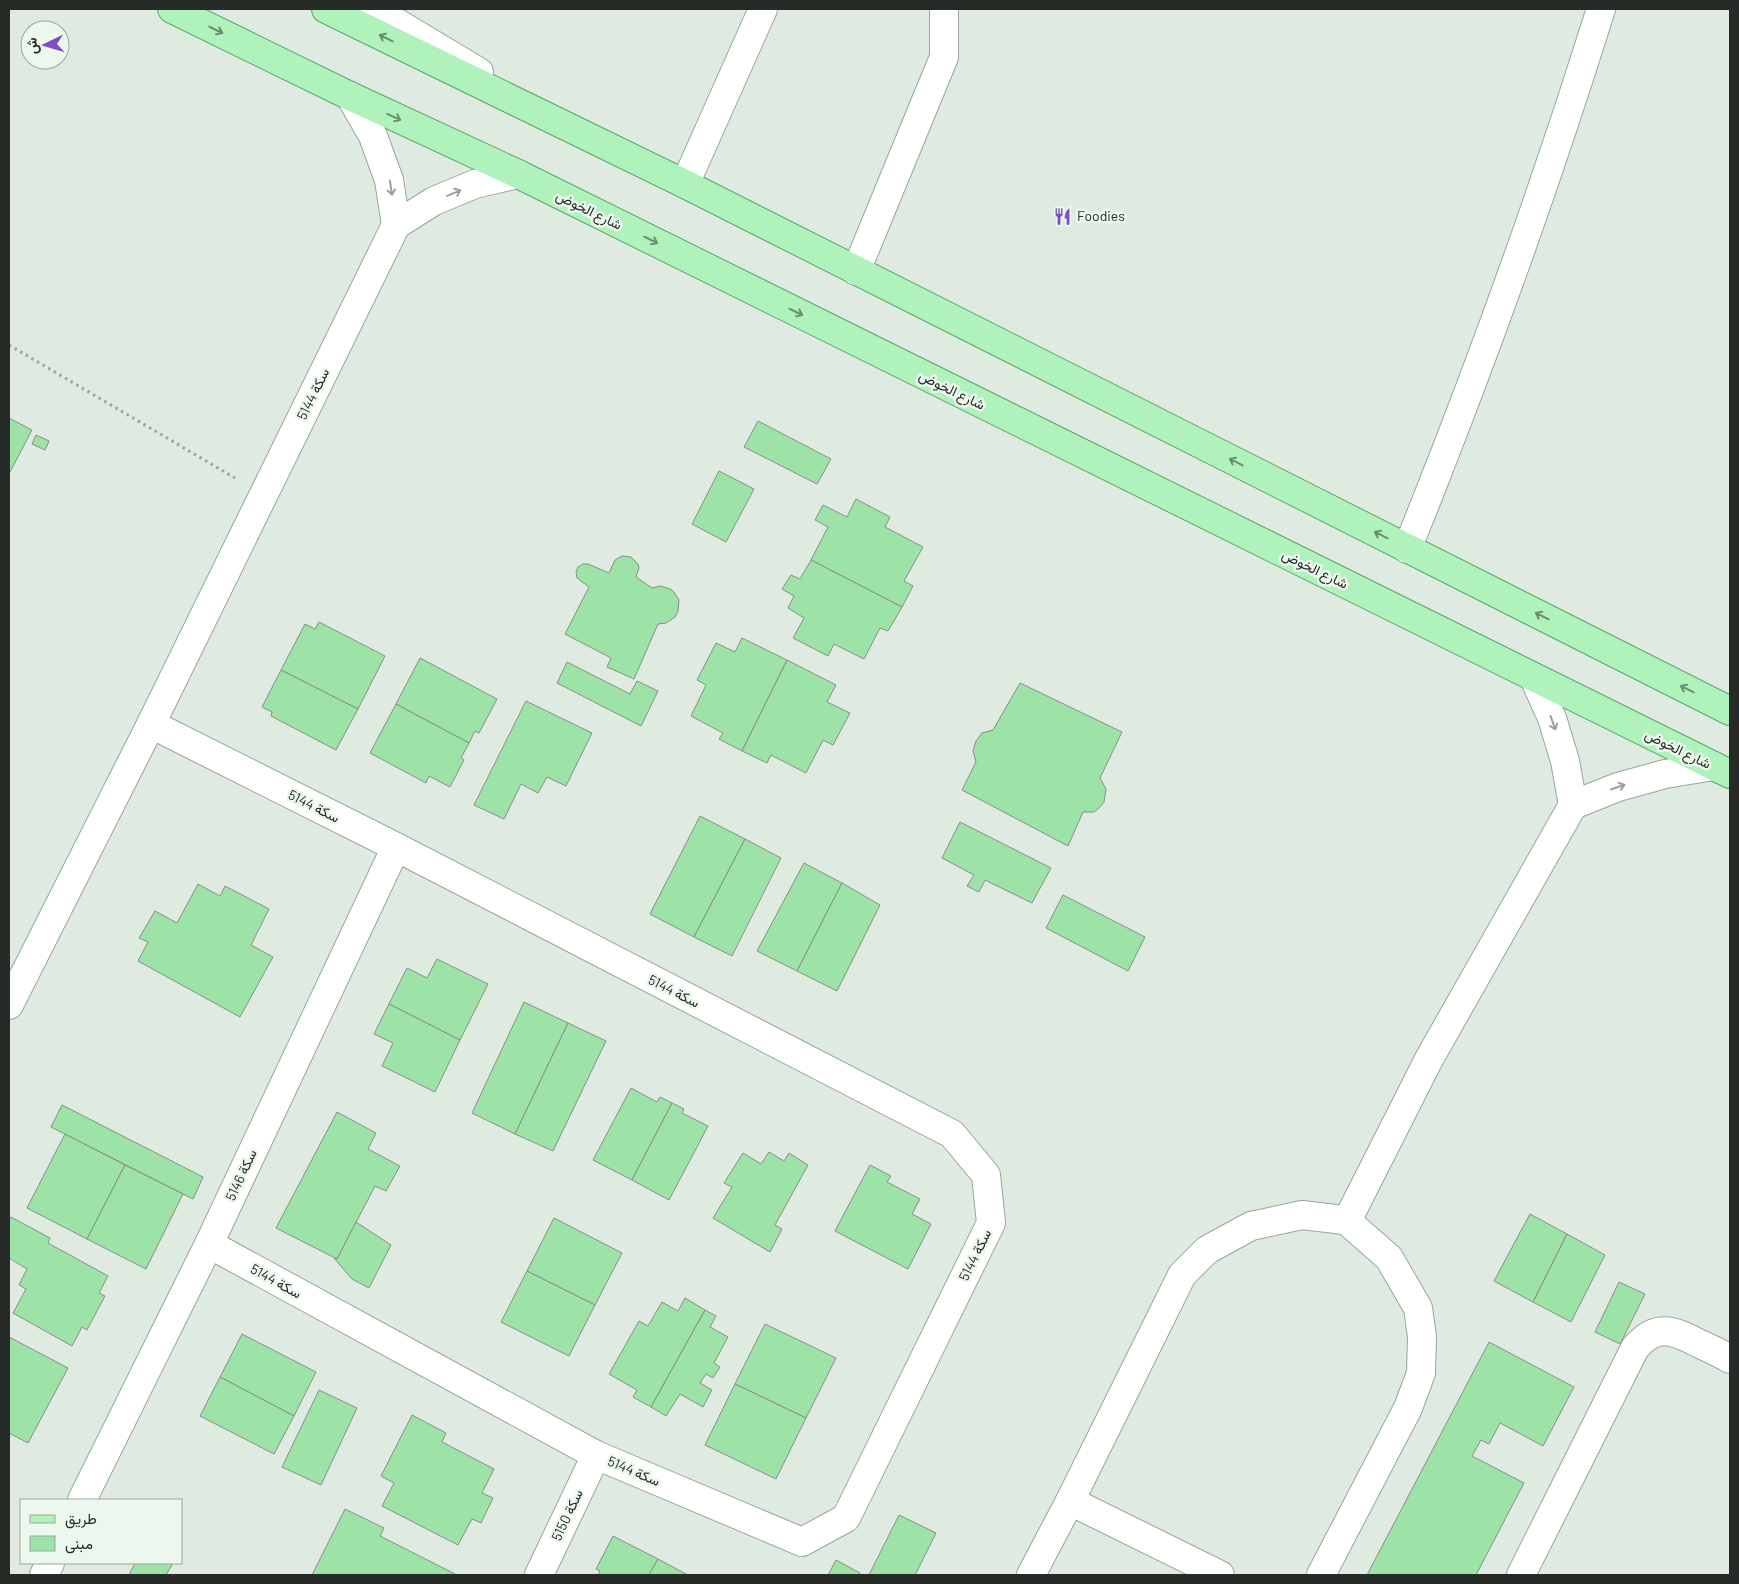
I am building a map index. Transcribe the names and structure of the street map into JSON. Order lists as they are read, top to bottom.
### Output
{
  "streets": {
    "main road": ["شارع الخوض"],
    "street": ["سكة 5144", "سكة 5146", "سكة 5150"]
  },
  "crossings": [
    ["سكة 5144", "سكة 5146"],
    ["سكة 5144", "سكة 5150"]
  ],
  "places": {
    "restaurant": ["Foodies"]
  },
  "legend": ["طريق", "مبنى"],
  "north": "left"
}
